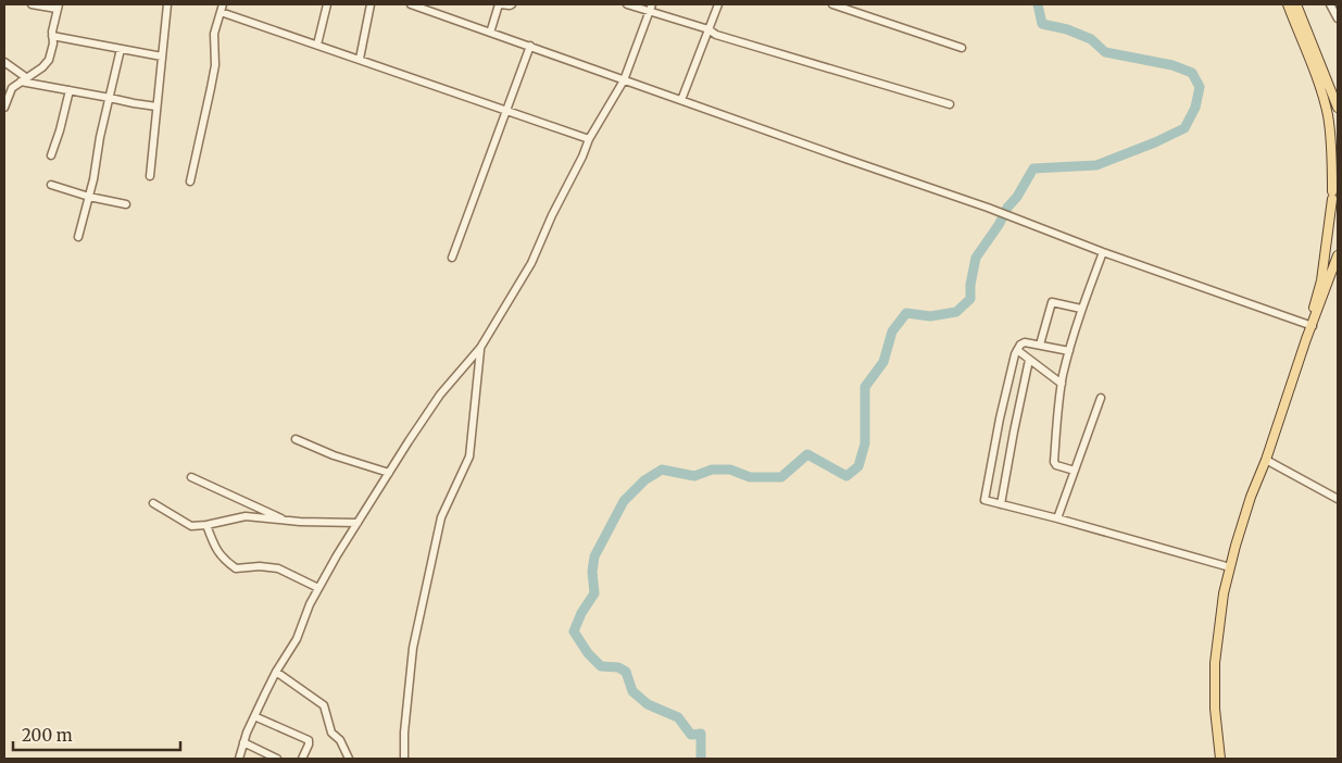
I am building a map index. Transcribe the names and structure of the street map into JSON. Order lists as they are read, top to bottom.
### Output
{
  "scale_bar": "200 m"
}
